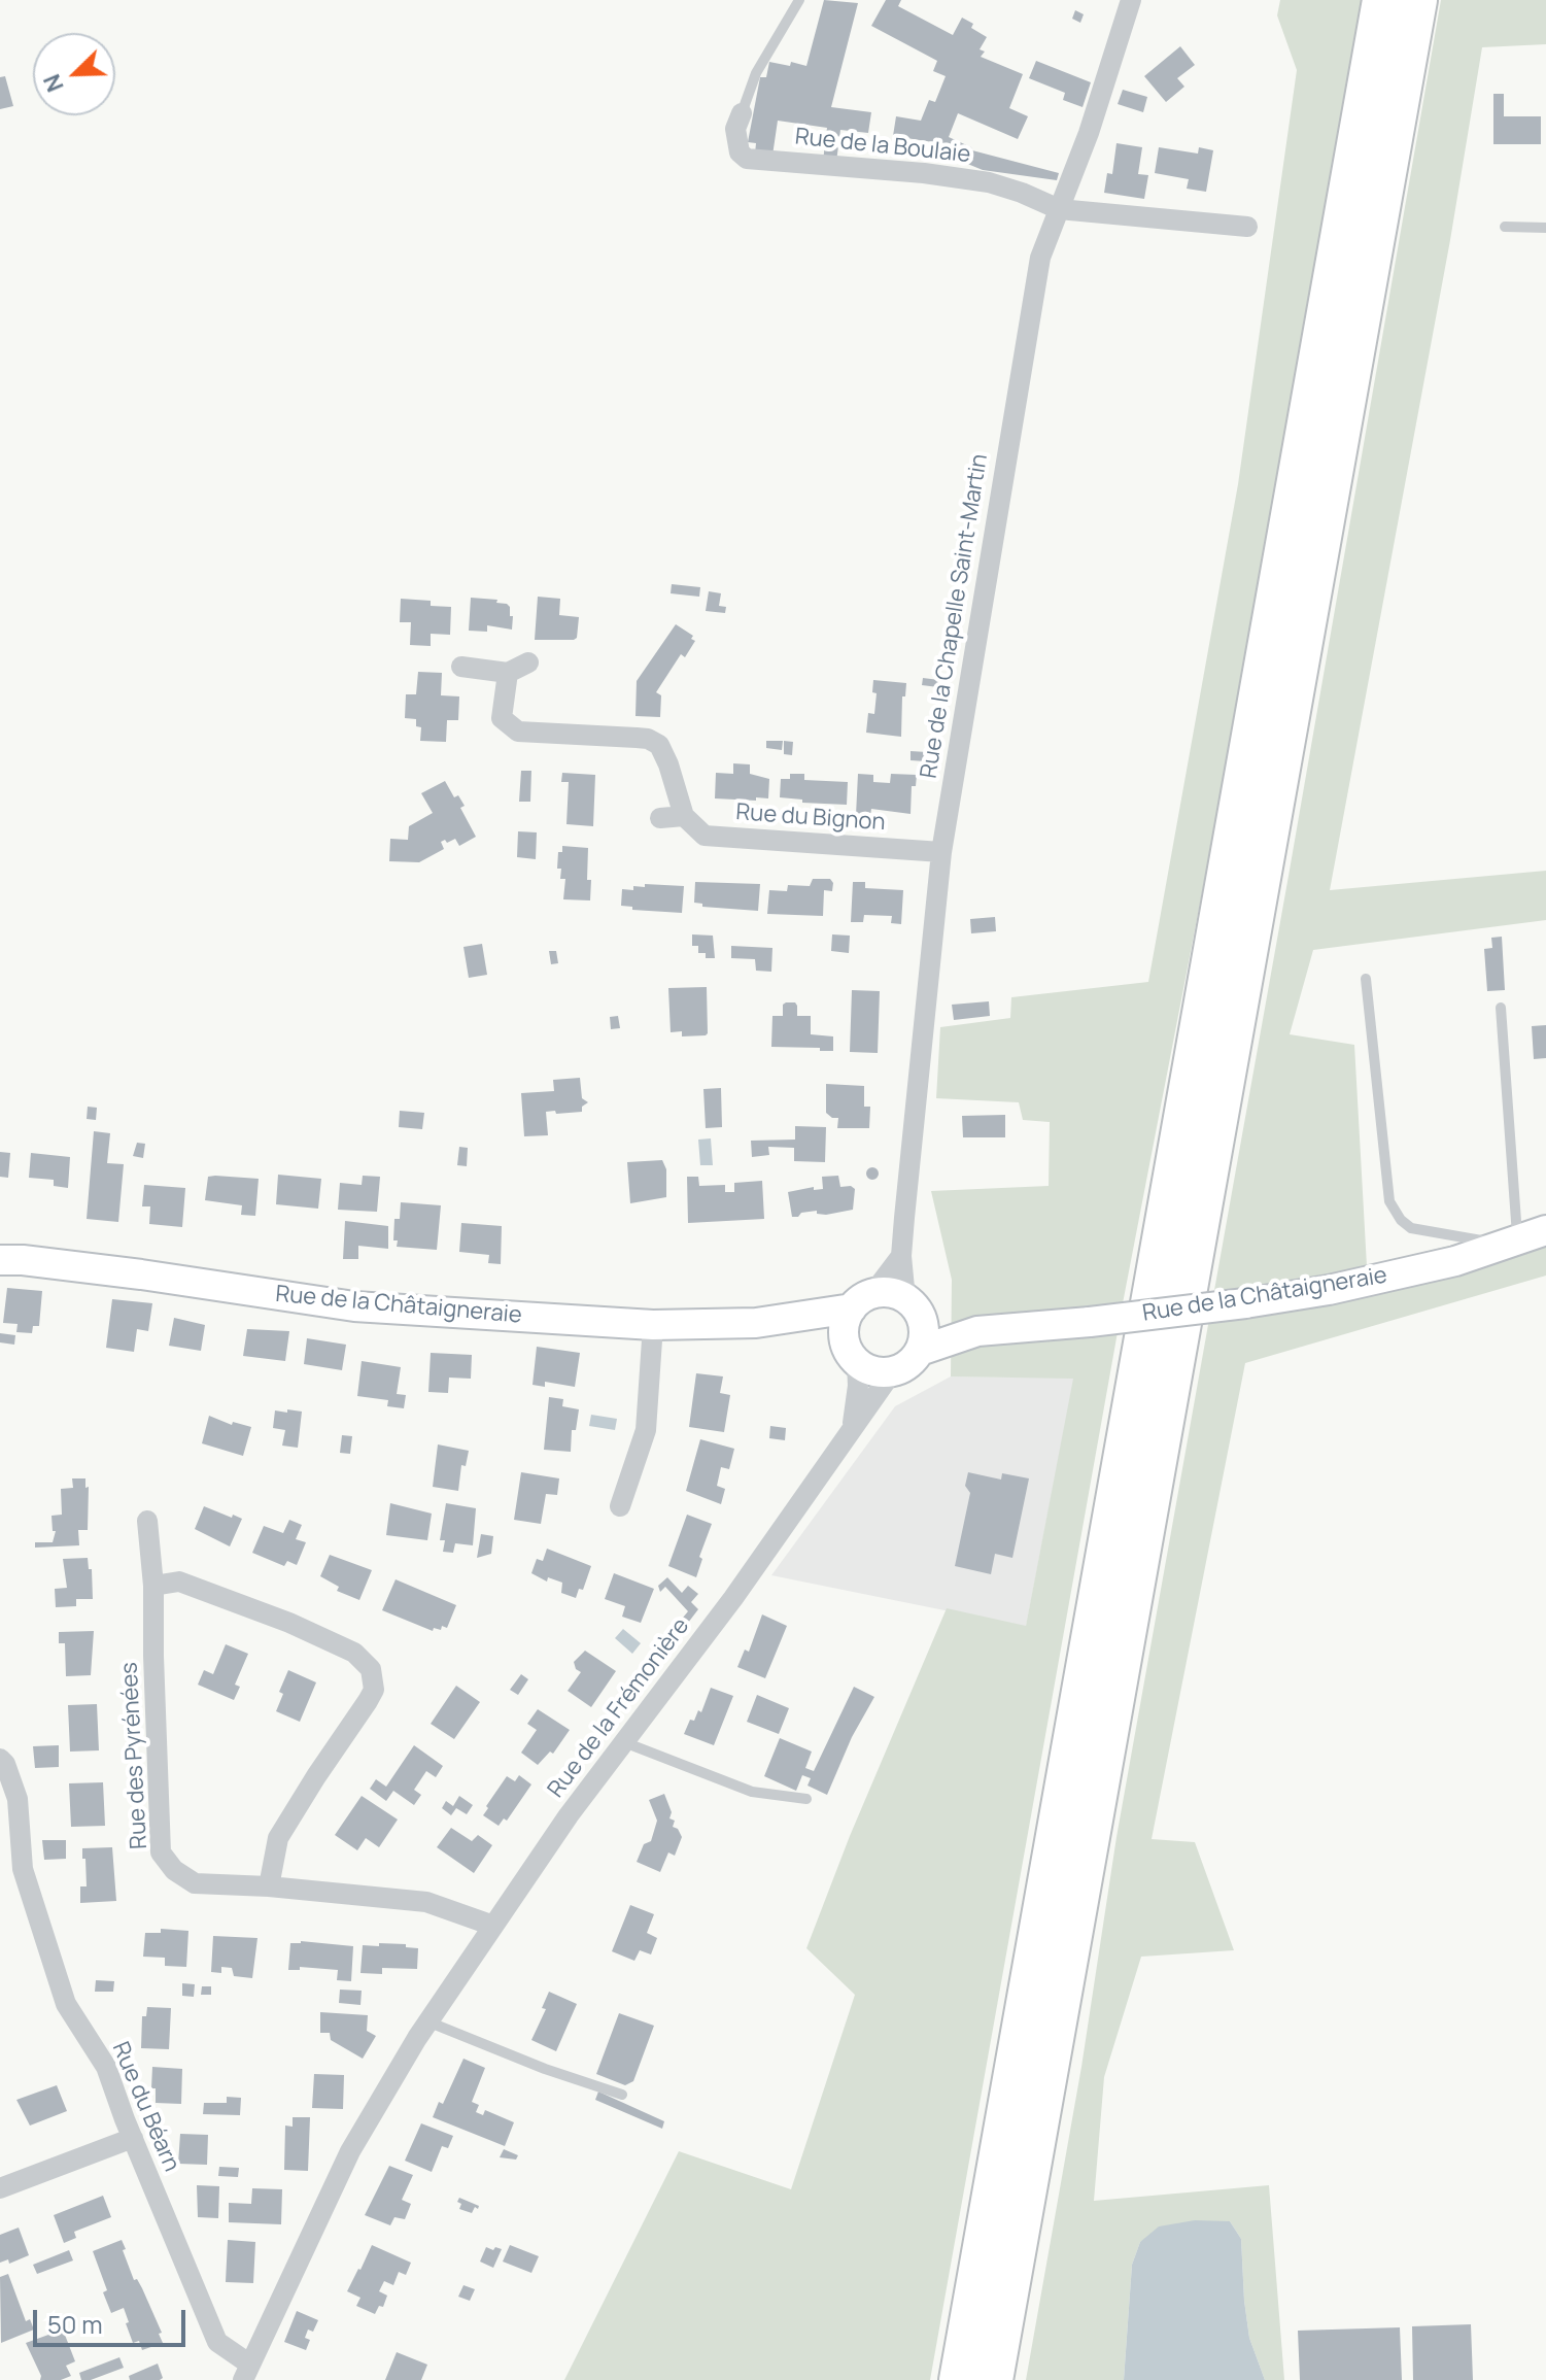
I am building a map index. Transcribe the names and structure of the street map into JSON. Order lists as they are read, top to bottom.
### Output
{
  "streets": {
    "street": [
      "Rue de la Boulaie",
      "Rue de la Chapelle Saint-Martin",
      "Rue du Bignon",
      "Rue de la Châtaigneraie",
      "Rue de la Frémonière",
      "Rue des Pyrénées",
      "Rue du Béarn"
    ]
  },
  "crossings": [
    ["Rue de la Boulaie", "Rue de la Chapelle Saint-Martin"],
    ["Rue de la Chapelle Saint-Martin", "Rue du Bignon"],
    ["Rue de la Chapelle Saint-Martin", "Rue de la Châtaigneraie"],
    ["Rue de la Chapelle Saint-Martin", "Rue de la Frémonière"],
    ["Rue de la Châtaigneraie", "Rue de la Frémonière"],
    ["Rue de la Frémonière", "Rue des Pyrénées"],
    ["Rue de la Frémonière", "Rue du Béarn"]
  ],
  "scale_bar": "50 m",
  "north": "bottom left"
}
